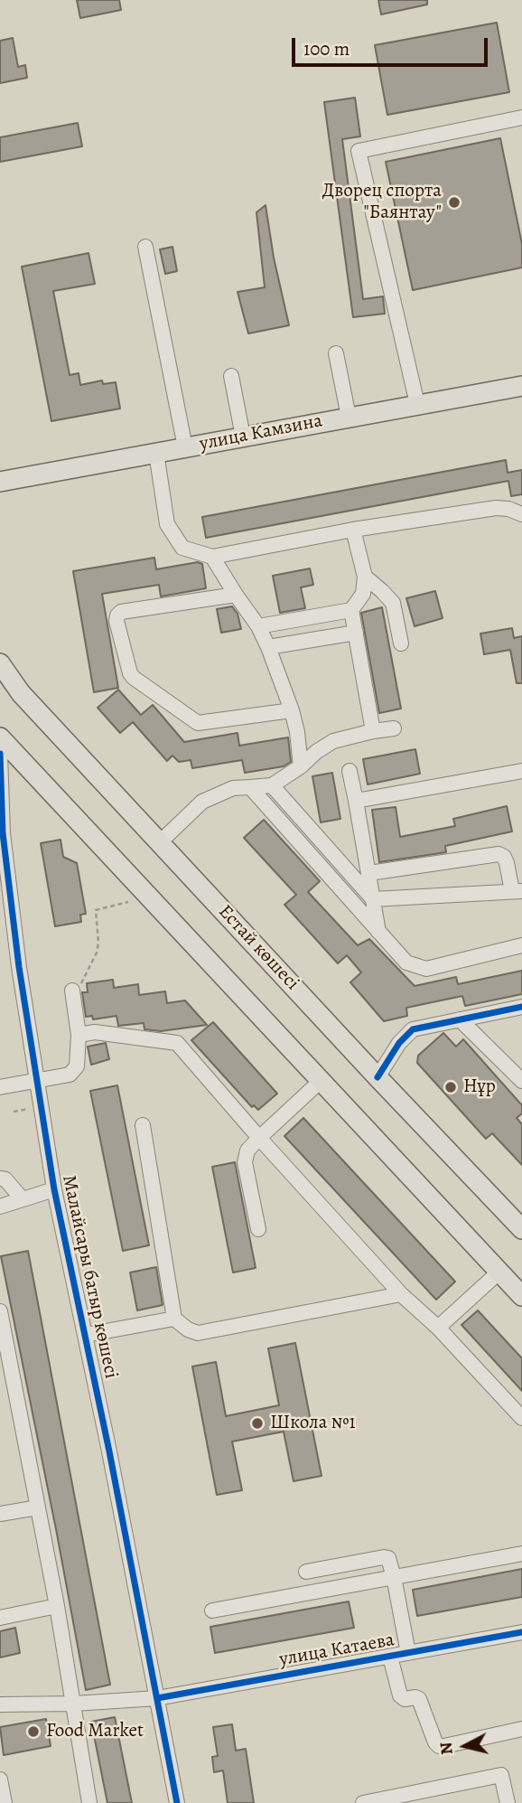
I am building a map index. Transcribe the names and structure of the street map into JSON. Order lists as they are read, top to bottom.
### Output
{
  "streets": {
    "main road": ["улица Камзина", "Естай көшесі"],
    "street": ["Малайсары батыр көшесі", "улица Катаева"]
  },
  "crossings": [
    ["Малайсары батыр көшесі", "улица Катаева"]
  ],
  "places": [
    "Дворец спорта \"Баянтау\"",
    "Нұр",
    "Школа №1",
    "Food Market"
  ],
  "scale_bar": "100 m",
  "north": "left"
}
